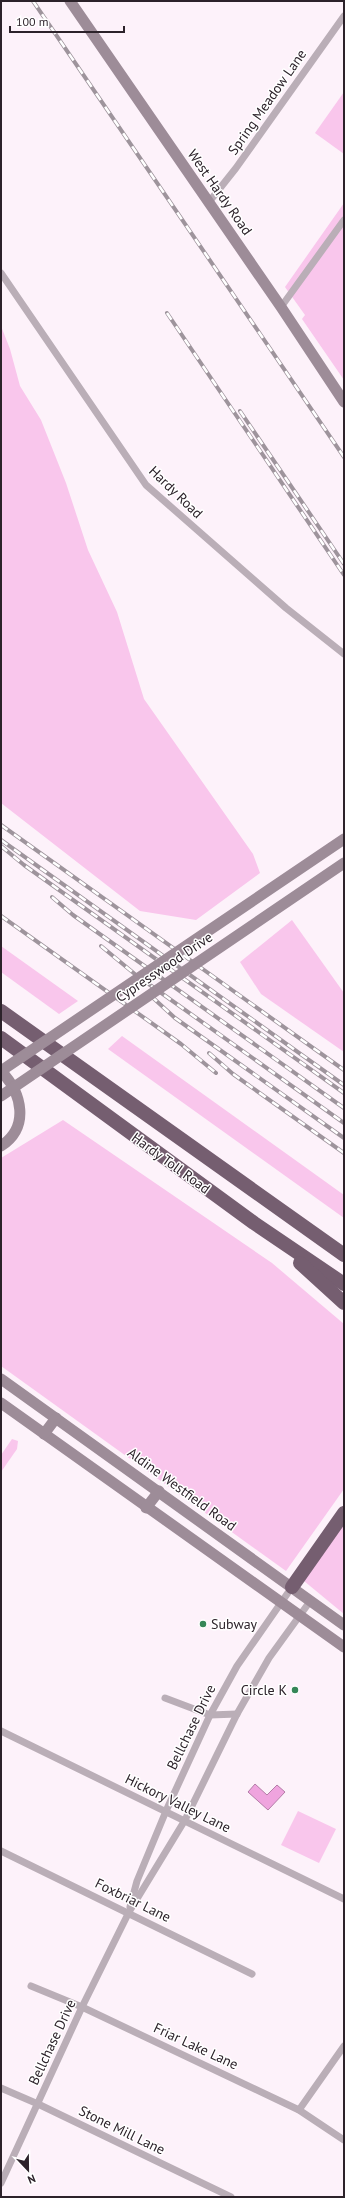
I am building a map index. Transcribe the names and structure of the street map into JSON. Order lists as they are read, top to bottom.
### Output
{
  "streets": {
    "highway": ["Hardy Toll Road"],
    "main road": ["West Hardy Road", "Cypresswood Drive", "Aldine Westfield Road"],
    "street": [
      "Spring Meadow Lane",
      "Hardy Road",
      "Bellchase Drive",
      "Hickory Valley Lane",
      "Foxbriar Lane",
      "Friar Lake Lane",
      "Stone Mill Lane"
    ]
  },
  "crossings": [
    ["Spring Meadow Lane", "West Hardy Road"],
    ["Aldine Westfield Road", "Bellchase Drive"],
    ["Bellchase Drive", "Hickory Valley Lane"],
    ["Bellchase Drive", "Foxbriar Lane"],
    ["Bellchase Drive", "Friar Lake Lane"],
    ["Bellchase Drive", "Stone Mill Lane"]
  ],
  "places": ["Subway", "Circle K"],
  "scale_bar": "100 m",
  "north": "bottom"
}
